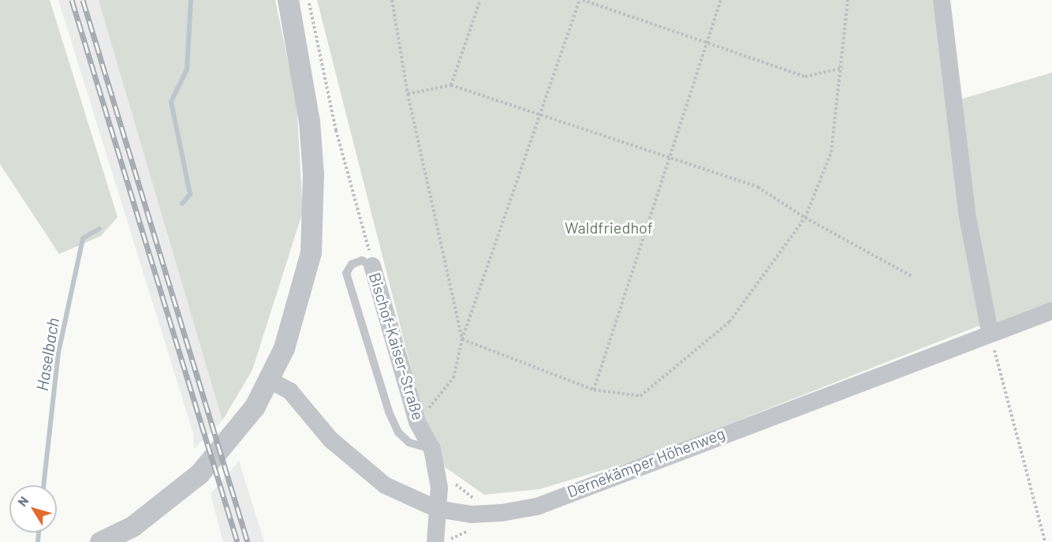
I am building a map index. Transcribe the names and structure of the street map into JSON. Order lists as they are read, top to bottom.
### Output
{
  "streets": {
    "street": ["Bischof-Kaiser-Straße", "Dernekämper Höhenweg"]
  },
  "crossings": [
    ["Bischof-Kaiser-Straße", "Dernekämper Höhenweg"]
  ],
  "water": ["Haselbach"],
  "parks": ["Waldfriedhof"],
  "north": "top left"
}
